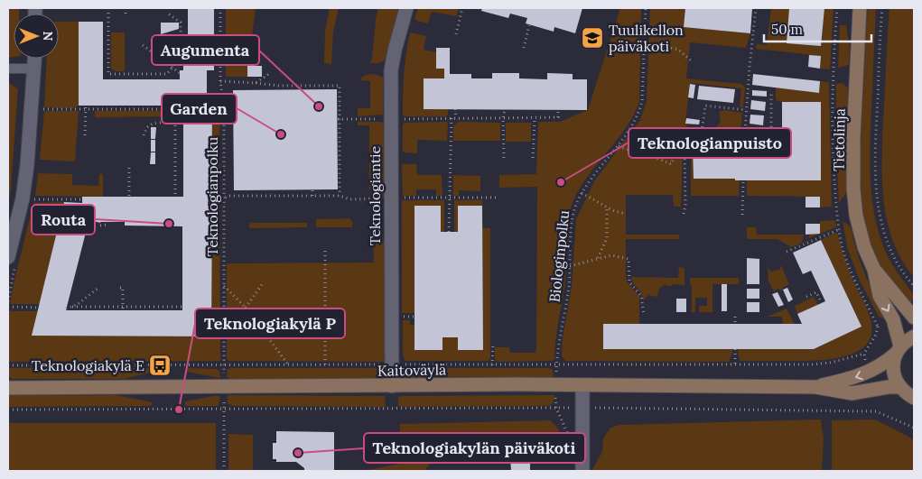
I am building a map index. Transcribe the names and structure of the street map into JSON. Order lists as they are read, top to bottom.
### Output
{
  "streets": {
    "street": ["Tietolinja", "Teknologiantie", "Kaitoväylä"],
    "path": ["Teknologianpolku", "Biologinpolku"]
  },
  "crossings": [
    ["Tietolinja", "Kaitoväylä"],
    ["Teknologiantie", "Kaitoväylä"],
    ["Teknologianpolku", "Kaitoväylä"],
    ["Biologinpolku", "Kaitoväylä"]
  ],
  "places": {
    "school or university": ["Tuulikellon päiväkoti"],
    "other": [
      "Augumenta",
      "Garden",
      "Teknologianpuisto",
      "Routa",
      "Teknologiakylä P",
      "Teknologiakylän päiväkoti"
    ],
    "bus stop": ["Teknologiakylä E"]
  },
  "scale_bar": "50 m",
  "north": "right"
}
